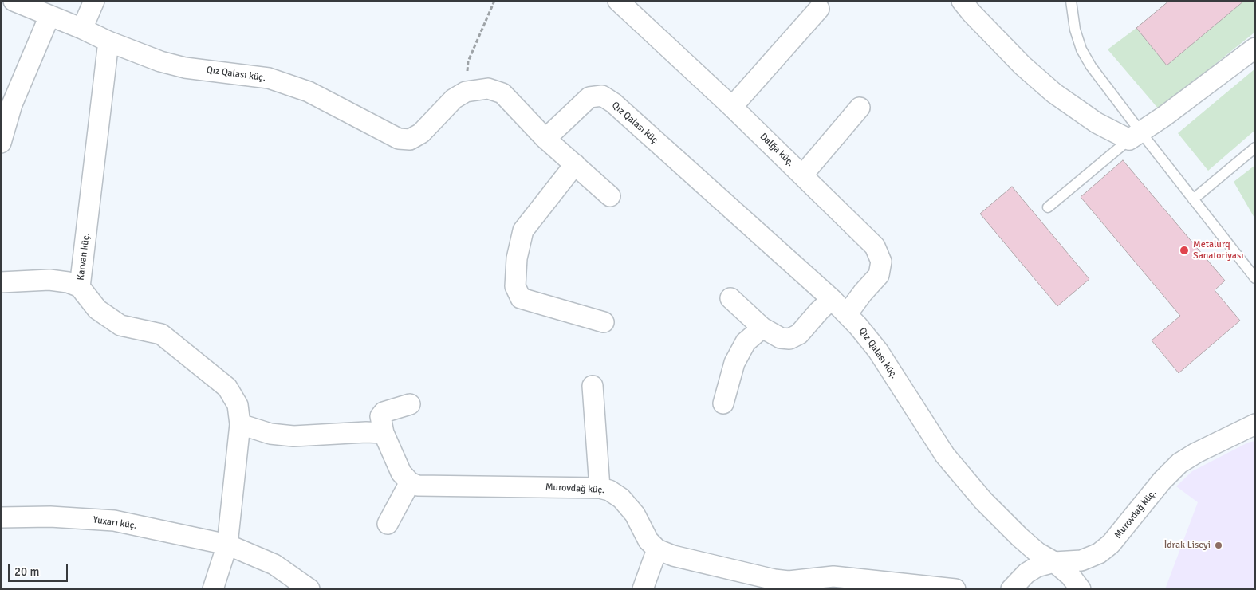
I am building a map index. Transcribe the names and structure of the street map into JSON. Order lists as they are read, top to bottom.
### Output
{
  "streets": {
    "street": [
      "Qız Qalası küç.",
      "Dalğa küç.",
      "Karvan küç.",
      "Murovdağ küç.",
      "Yuxarı küç."
    ]
  },
  "crossings": [
    ["Qız Qalası küç.", "Dalğa küç."],
    ["Qız Qalası küç.", "Karvan küç."],
    ["Qız Qalası küç.", "Murovdağ küç."],
    ["Karvan küç.", "Yuxarı küç."]
  ],
  "places": ["Metalurq Sanatoriyası", "İdrak Liseyi"],
  "scale_bar": "20 m"
}
